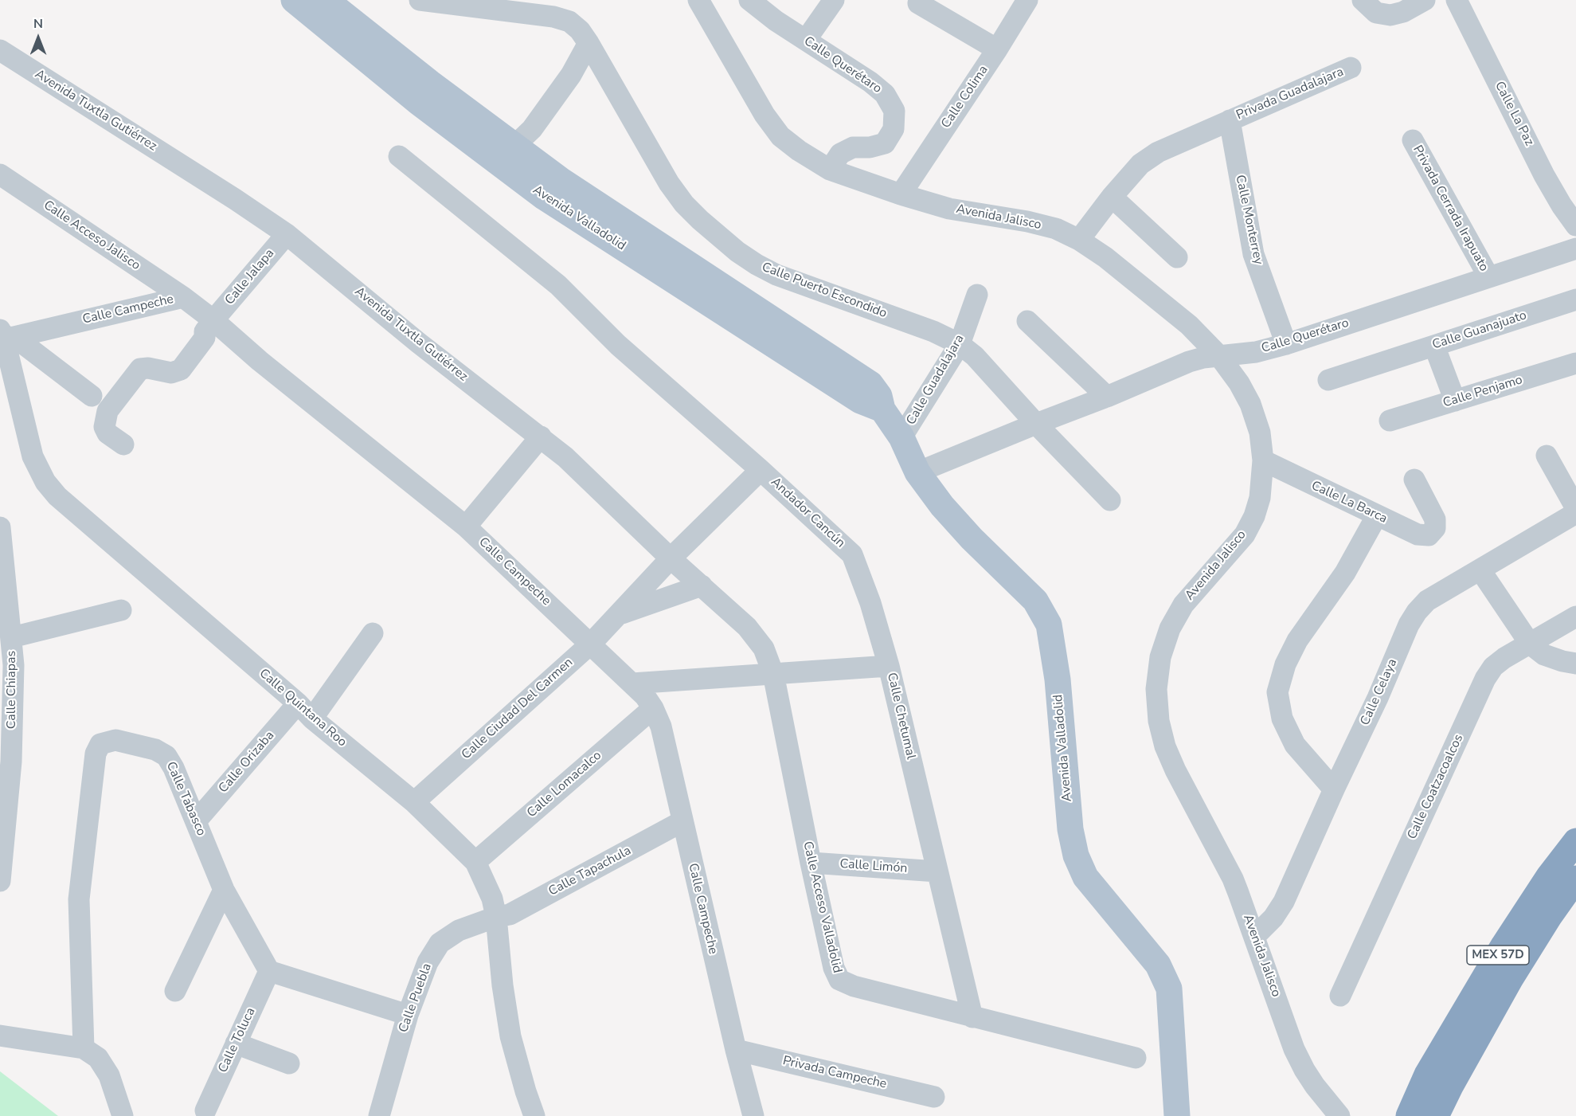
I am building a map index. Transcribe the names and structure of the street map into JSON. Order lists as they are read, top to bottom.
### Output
{
  "streets": {
    "highway": ["MEX 57D"],
    "main road": ["Avenida Valladolid"],
    "street": [
      "Calle Querétaro",
      "Privada Guadalajara",
      "Calle Colima",
      "Avenida Tuxtla Gutiérrez",
      "Calle La Paz",
      "Privada Cerrada Irapuato",
      "Avenida Jalisco",
      "Calle Monterrey",
      "Calle Acceso Jalisco",
      "Calle Jalapa",
      "Calle Puerto Escondido",
      "Calle Campeche",
      "Calle Guanajuato",
      "Calle Guadalajara",
      "Calle Penjamo",
      "Calle La Barca",
      "Andador Cancún",
      "Calle Chiapas",
      "Calle Celaya",
      "Calle Quintana Roo",
      "Calle Ciudad Del Carmen",
      "Calle Chetumal",
      "Calle Orizaba",
      "Calle Lomacalco",
      "Calle Coatzacoalcos",
      "Calle Tabasco",
      "Calle Limón",
      "Calle Tapachula",
      "Calle Acceso Valladolid",
      "Calle Puebla",
      "Calle Toluca",
      "Privada Campeche"
    ]
  },
  "crossings": [
    ["Calle Querétaro", "Privada Cerrada Irapuato"],
    ["Calle Querétaro", "Avenida Jalisco"],
    ["Calle Querétaro", "Avenida Valladolid"],
    ["Calle Querétaro", "Calle Monterrey"],
    ["Calle Querétaro", "Calle Puerto Escondido"],
    ["Privada Guadalajara", "Calle Monterrey"],
    ["Calle Colima", "Avenida Jalisco"],
    ["Avenida Tuxtla Gutiérrez", "Calle Jalapa"],
    ["Avenida Tuxtla Gutiérrez", "Calle Ciudad Del Carmen"],
    ["Avenida Tuxtla Gutiérrez", "Calle Chetumal"],
    ["Avenida Tuxtla Gutiérrez", "Calle Acceso Valladolid"],
    ["Avenida Jalisco", "Calle La Barca"],
    ["Avenida Jalisco", "Calle Celaya"],
    ["Avenida Valladolid", "Calle Guadalajara"],
    ["Calle Acceso Jalisco", "Calle Campeche"],
    ["Calle Jalapa", "Calle Campeche"],
    ["Calle Puerto Escondido", "Calle Guadalajara"],
    ["Calle Campeche", "Calle Quintana Roo"],
    ["Calle Campeche", "Calle Ciudad Del Carmen"],
    ["Calle Campeche", "Calle Chetumal"],
    ["Calle Campeche", "Calle Lomacalco"],
    ["Calle Campeche", "Calle Tapachula"],
    ["Calle Campeche", "Privada Campeche"],
    ["Andador Cancún", "Calle Ciudad Del Carmen"],
    ["Andador Cancún", "Calle Chetumal"],
    ["Calle Quintana Roo", "Calle Ciudad Del Carmen"],
    ["Calle Quintana Roo", "Calle Orizaba"],
    ["Calle Quintana Roo", "Calle Lomacalco"],
    ["Calle Quintana Roo", "Calle Tapachula"],
    ["Calle Quintana Roo", "Calle Puebla"],
    ["Calle Chetumal", "Calle Limón"],
    ["Calle Chetumal", "Calle Acceso Valladolid"],
    ["Calle Orizaba", "Calle Tabasco"],
    ["Calle Tabasco", "Calle Toluca"],
    ["Calle Limón", "Calle Acceso Valladolid"],
    ["Calle Tapachula", "Calle Puebla"]
  ],
  "north": "top"
}
